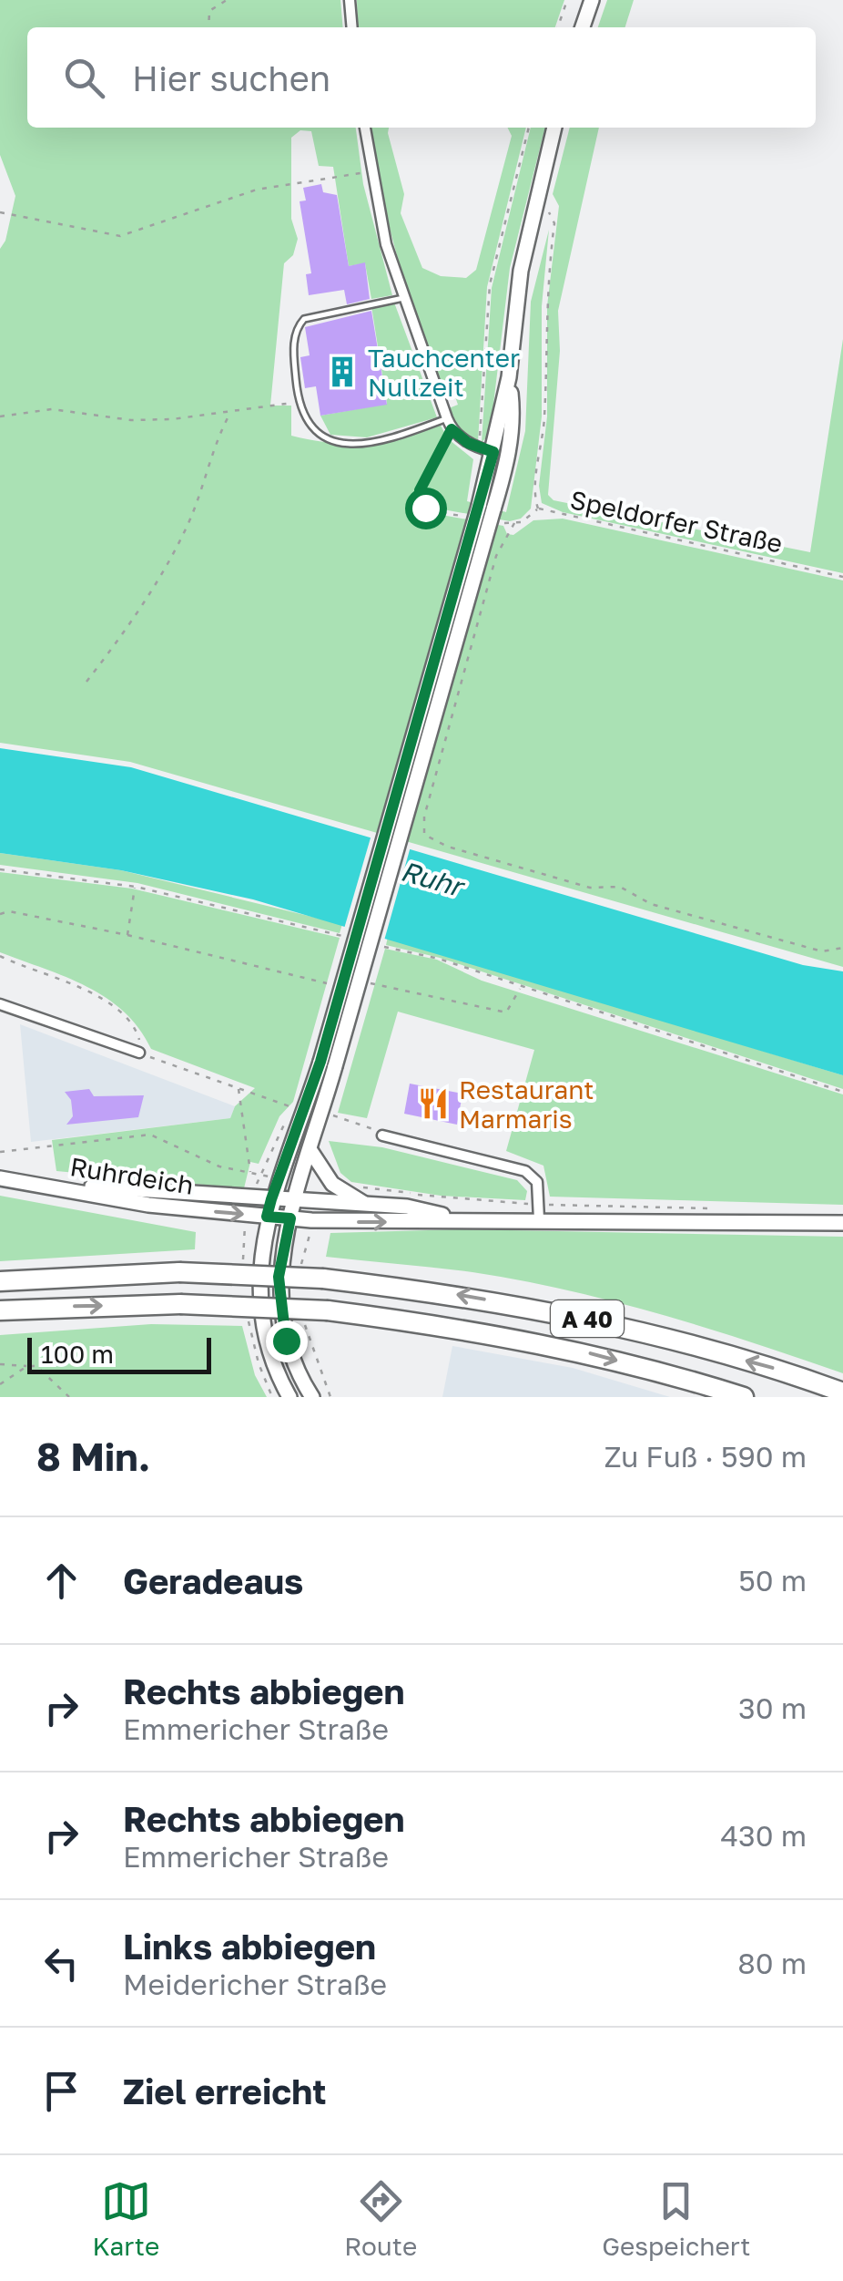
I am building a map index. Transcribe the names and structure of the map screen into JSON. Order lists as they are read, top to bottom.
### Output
{
  "streets": {
    "highway": ["A 40"],
    "main road": ["Ruhrdeich"],
    "path": ["Speldorfer Straße"]
  },
  "water": ["Ruhr"],
  "places": {
    "building": ["Tauchcenter Nullzeit"],
    "restaurant": ["Restaurant Marmaris"]
  },
  "scale_bar": "100 m",
  "page": {
    "search": "Hier suchen",
    "scale": "100 m",
    "heading": ["8 Min.", "Zu Fuß · 590 m"],
    "list": [
      ["Geradeaus", "50 m"],
      ["Rechts abbiegen", "Emmericher Straße", "30 m"],
      ["Rechts abbiegen", "Emmericher Straße", "430 m"],
      ["Links abbiegen", "Meidericher Straße", "80 m"],
      "Ziel erreicht"
    ],
    "nav": ["Karte", "Route", "Gespeichert"]
  }
}
